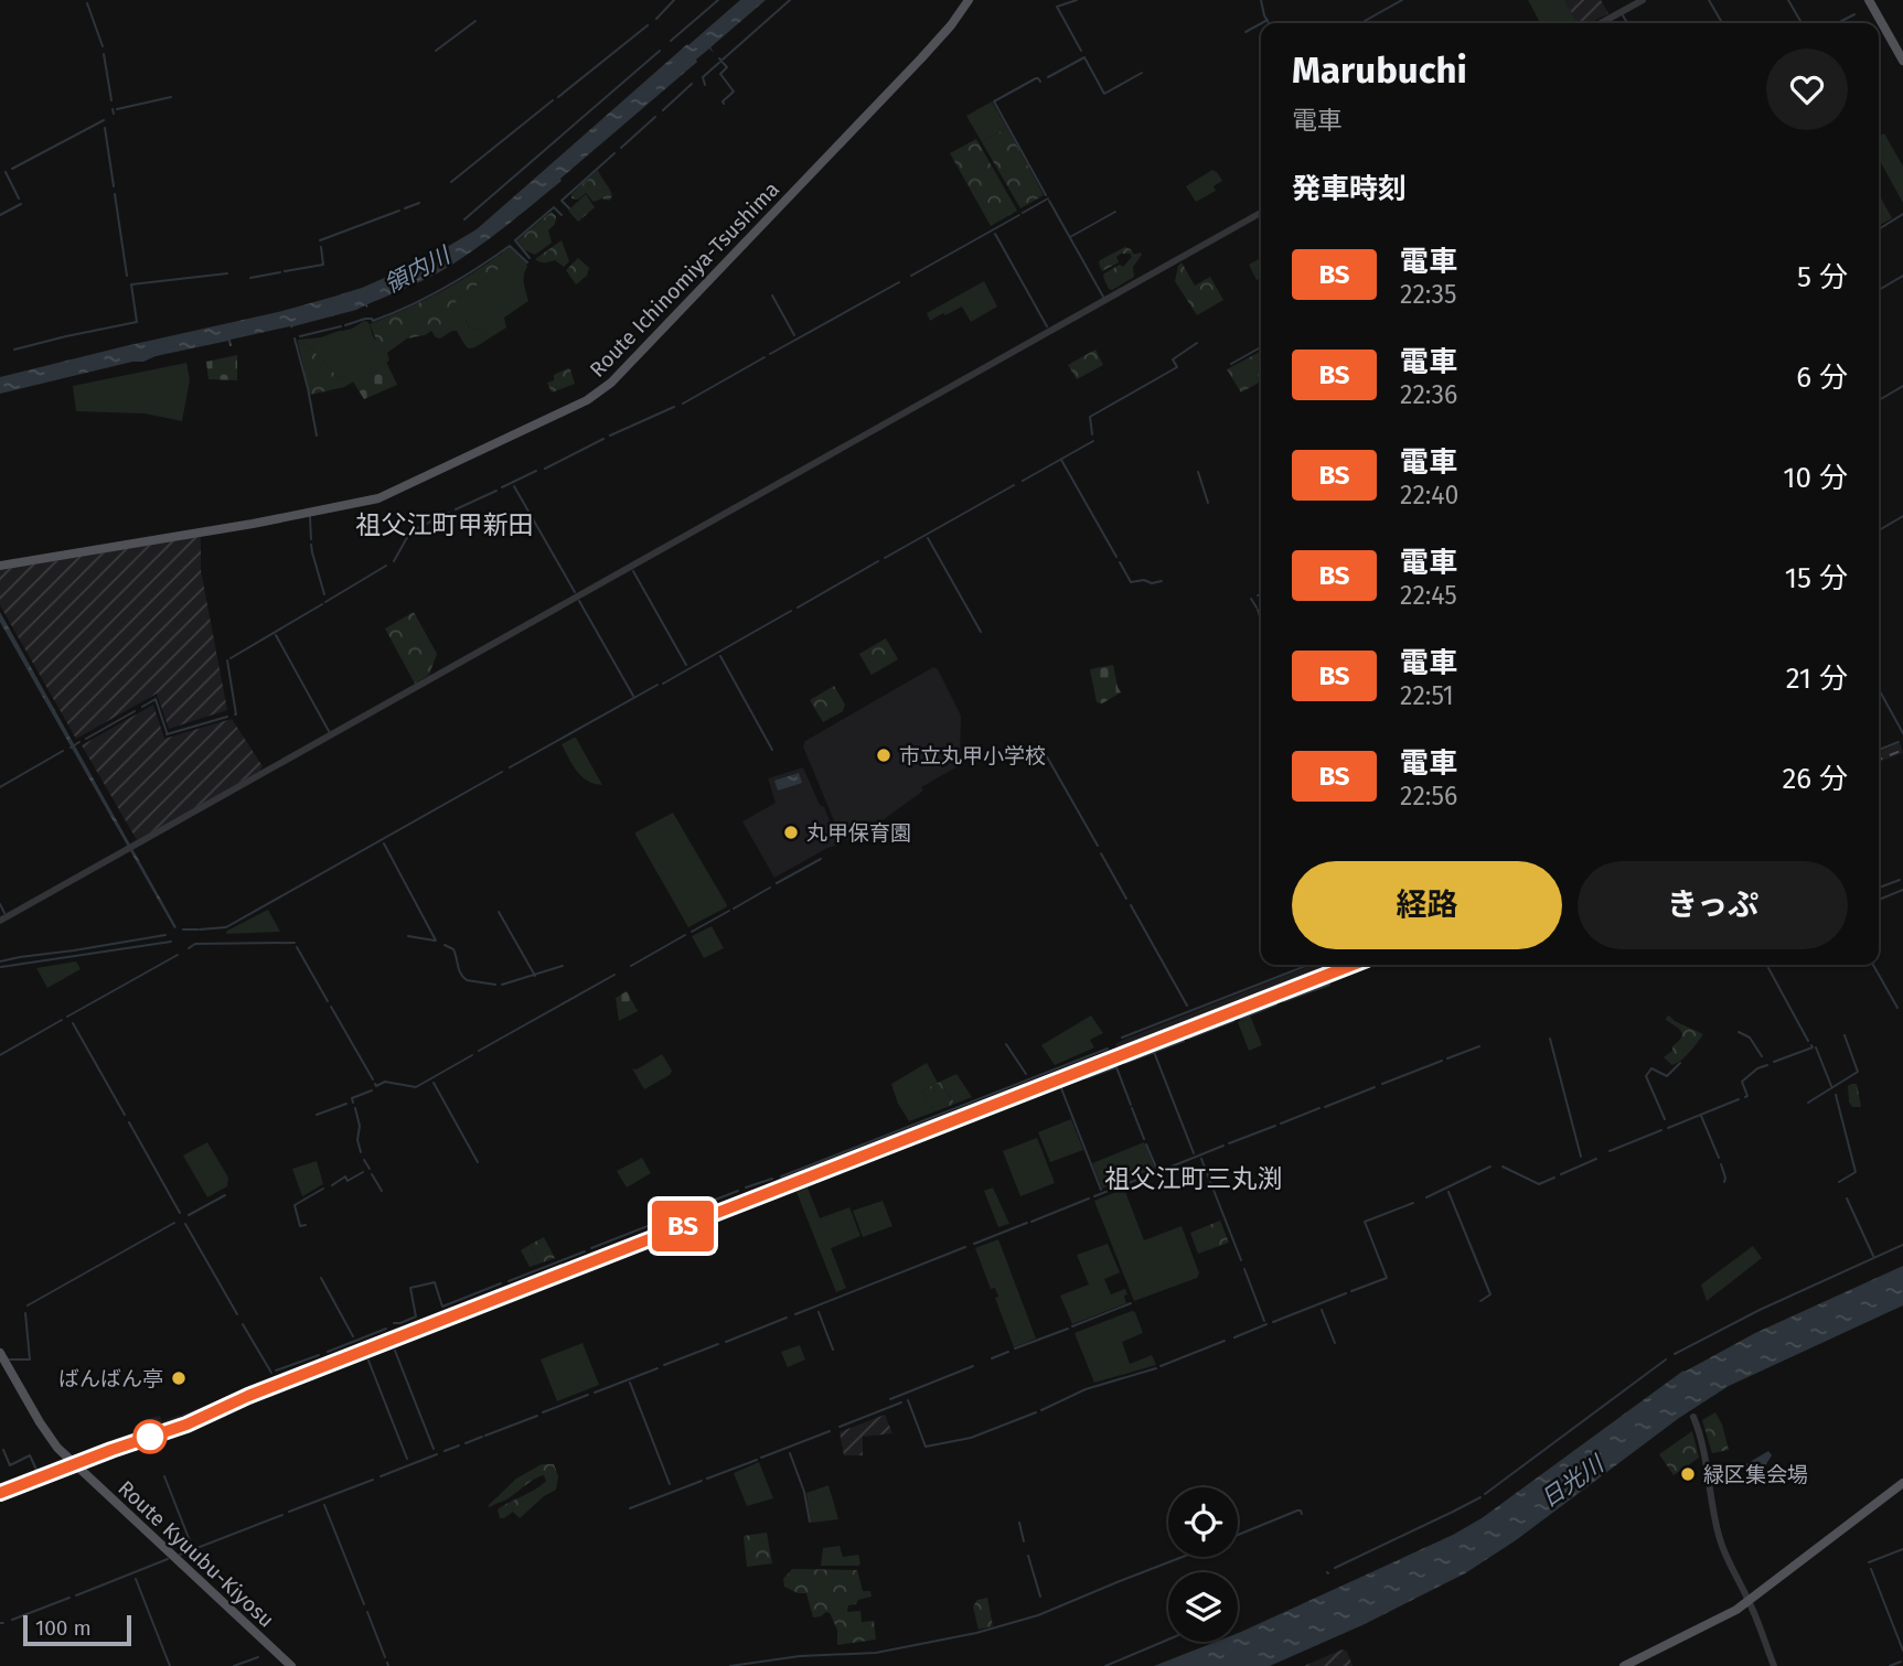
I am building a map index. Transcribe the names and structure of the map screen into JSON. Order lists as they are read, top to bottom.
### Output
{
  "streets": {
    "main road": ["Route Ichinomiya-Tsushima", "Route Kyuubu-Kiyosu"]
  },
  "districts": ["祖父江町甲新田", "祖父江町三丸渕"],
  "water": ["領内川", "日光川"],
  "places": [
    "市立丸甲小学校",
    "丸甲保育園",
    "ばんばん亭",
    "緑区集会場"
  ],
  "scale_bar": "100 m",
  "page": {
    "on_map": "BS",
    "heading": [
      ["Marubuchi", "電車"],
      "発車時刻"
    ],
    "list": [
      {
        "mark": "BS",
        "name": "電車",
        "note": "22:35",
        "value": "5 分"
      },
      {
        "mark": "BS",
        "name": "電車",
        "note": "22:36",
        "value": "6 分"
      },
      {
        "mark": "BS",
        "name": "電車",
        "note": "22:40",
        "value": "10 分"
      },
      {
        "mark": "BS",
        "name": "電車",
        "note": "22:45",
        "value": "15 分"
      },
      {
        "mark": "BS",
        "name": "電車",
        "note": "22:51",
        "value": "21 分"
      },
      {
        "mark": "BS",
        "name": "電車",
        "note": "22:56",
        "value": "26 分"
      }
    ],
    "buttons": ["経路", "きっぷ"],
    "scale": "100 m"
  }
}
